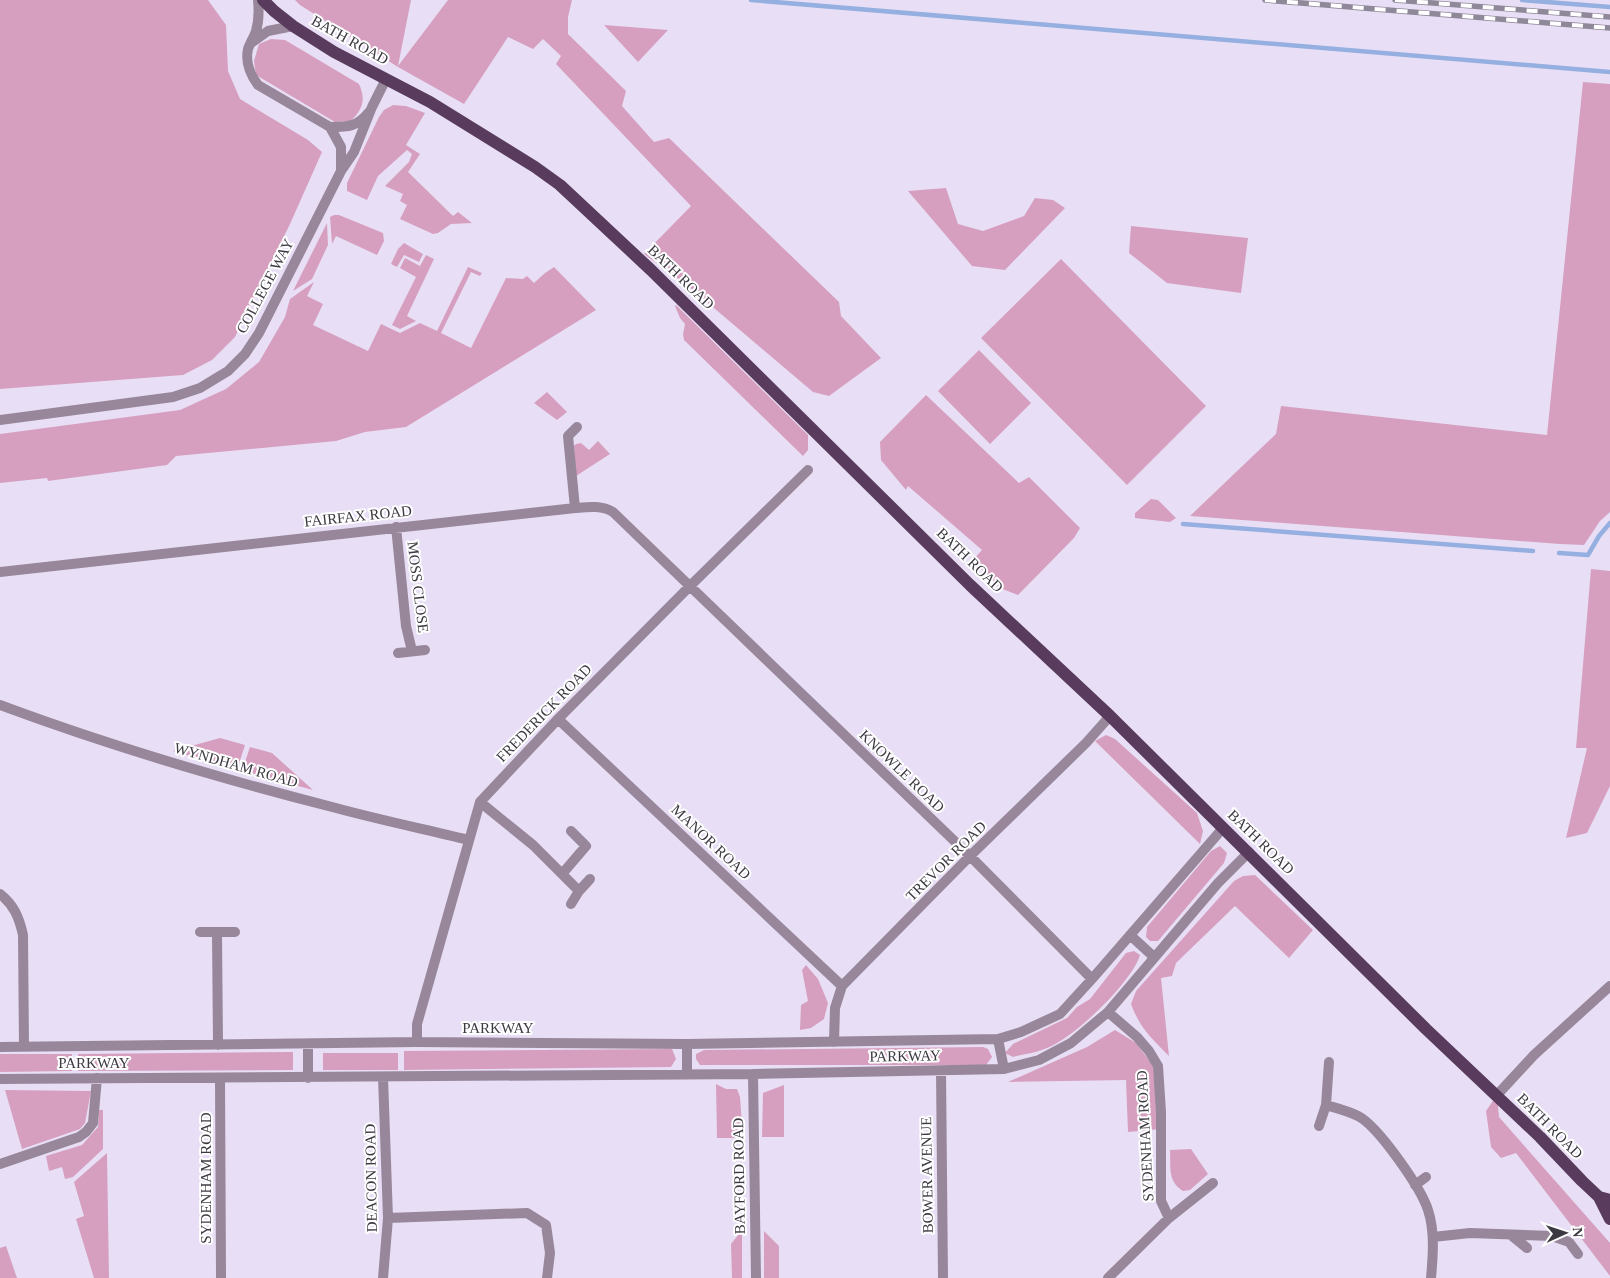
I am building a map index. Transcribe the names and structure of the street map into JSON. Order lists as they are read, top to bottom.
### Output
{
  "streets": {
    "main road": ["BATH ROAD"],
    "street": [
      "COLLEGE WAY",
      "FAIRFAX ROAD",
      "MOSS CLOSE",
      "FREDERICK ROAD",
      "WYNDHAM ROAD",
      "KNOWLE ROAD",
      "MANOR ROAD",
      "TREVOR ROAD",
      "PARKWAY",
      "SYDENHAM ROAD",
      "BOWER AVENUE",
      "BAYFORD ROAD",
      "DEACON ROAD"
    ]
  },
  "crossings": [
    ["BATH ROAD", "COLLEGE WAY"],
    ["BATH ROAD", "TREVOR ROAD"],
    ["BATH ROAD", "PARKWAY"],
    ["FAIRFAX ROAD", "MOSS CLOSE"],
    ["FAIRFAX ROAD", "FREDERICK ROAD"],
    ["FAIRFAX ROAD", "KNOWLE ROAD"],
    ["FREDERICK ROAD", "WYNDHAM ROAD"],
    ["FREDERICK ROAD", "KNOWLE ROAD"],
    ["FREDERICK ROAD", "MANOR ROAD"],
    ["FREDERICK ROAD", "PARKWAY"],
    ["KNOWLE ROAD", "TREVOR ROAD"],
    ["KNOWLE ROAD", "PARKWAY"],
    ["MANOR ROAD", "TREVOR ROAD"],
    ["TREVOR ROAD", "PARKWAY"],
    ["PARKWAY", "SYDENHAM ROAD"],
    ["PARKWAY", "BOWER AVENUE"],
    ["PARKWAY", "BAYFORD ROAD"],
    ["PARKWAY", "DEACON ROAD"]
  ],
  "north": "right"
}
